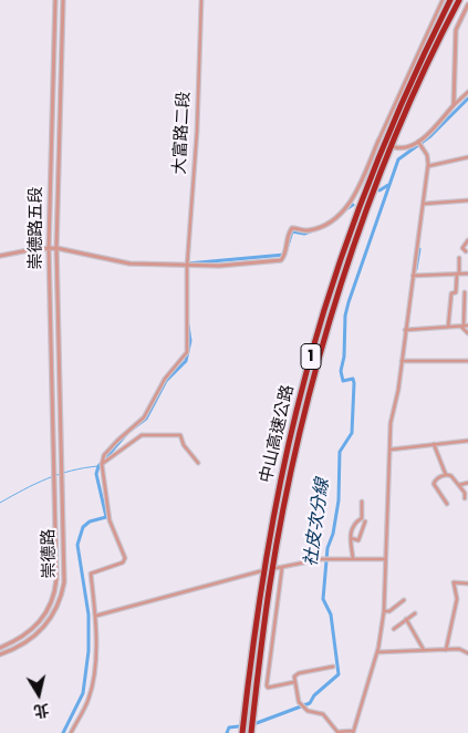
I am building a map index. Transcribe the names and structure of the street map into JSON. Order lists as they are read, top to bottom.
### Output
{
  "streets": {
    "highway": ["1", "中山高速公路"],
    "street": ["大富路二段", "崇德路五段", "崇德路"]
  },
  "crossings": [
    ["崇德路五段", "崇德路"]
  ],
  "water": ["社皮次分線"],
  "north": "bottom"
}
